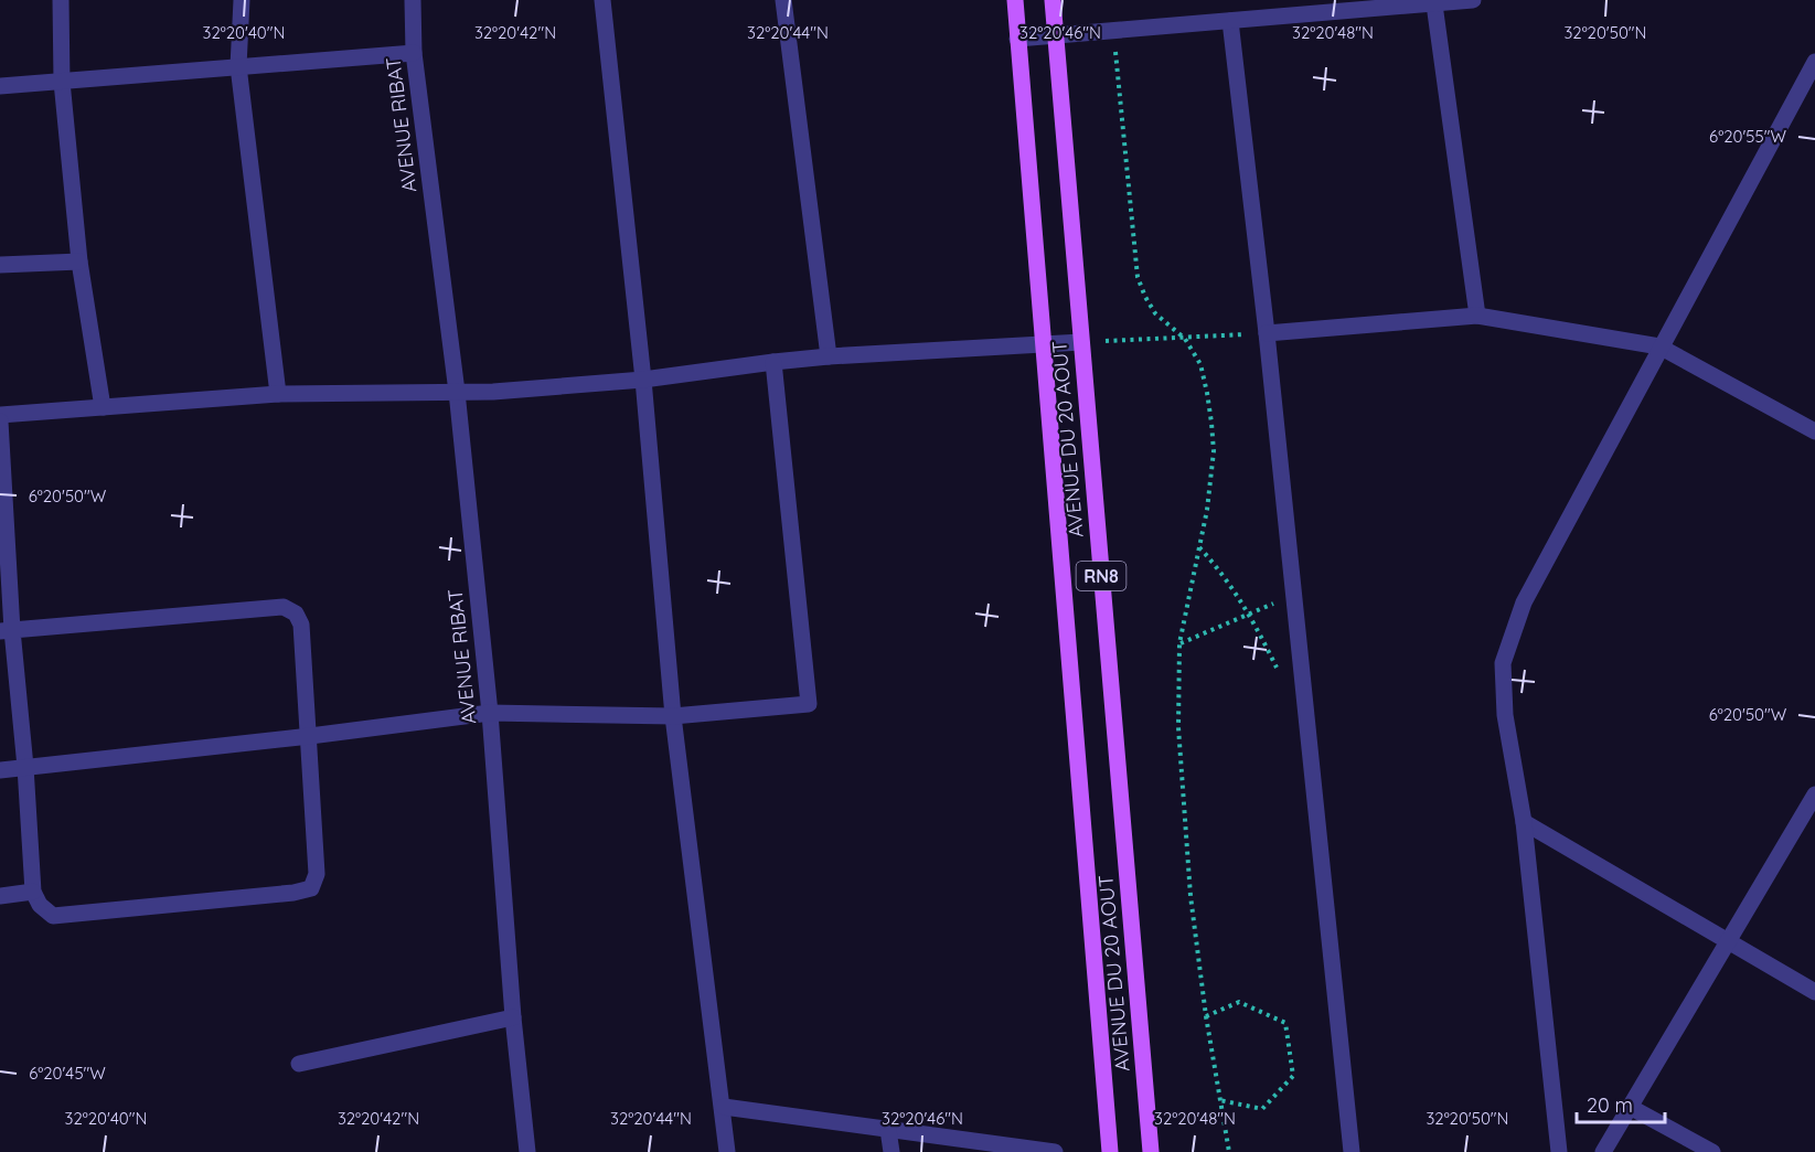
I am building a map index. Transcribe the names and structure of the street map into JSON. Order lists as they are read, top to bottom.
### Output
{
  "streets": {
    "main road": ["AVENUE DU 20 AOUT", "RN8"],
    "street": ["AVENUE RIBAT"]
  },
  "scale_bar": "20 m",
  "coordinates": [
    "32°20'40\"N",
    "32°20'42\"N",
    "32°20'44\"N",
    "32°20'46\"N",
    "32°20'48\"N",
    "32°20'50\"N",
    "6°20'55\"W",
    "6°20'50\"W",
    "6°20'45\"W"
  ]
}
